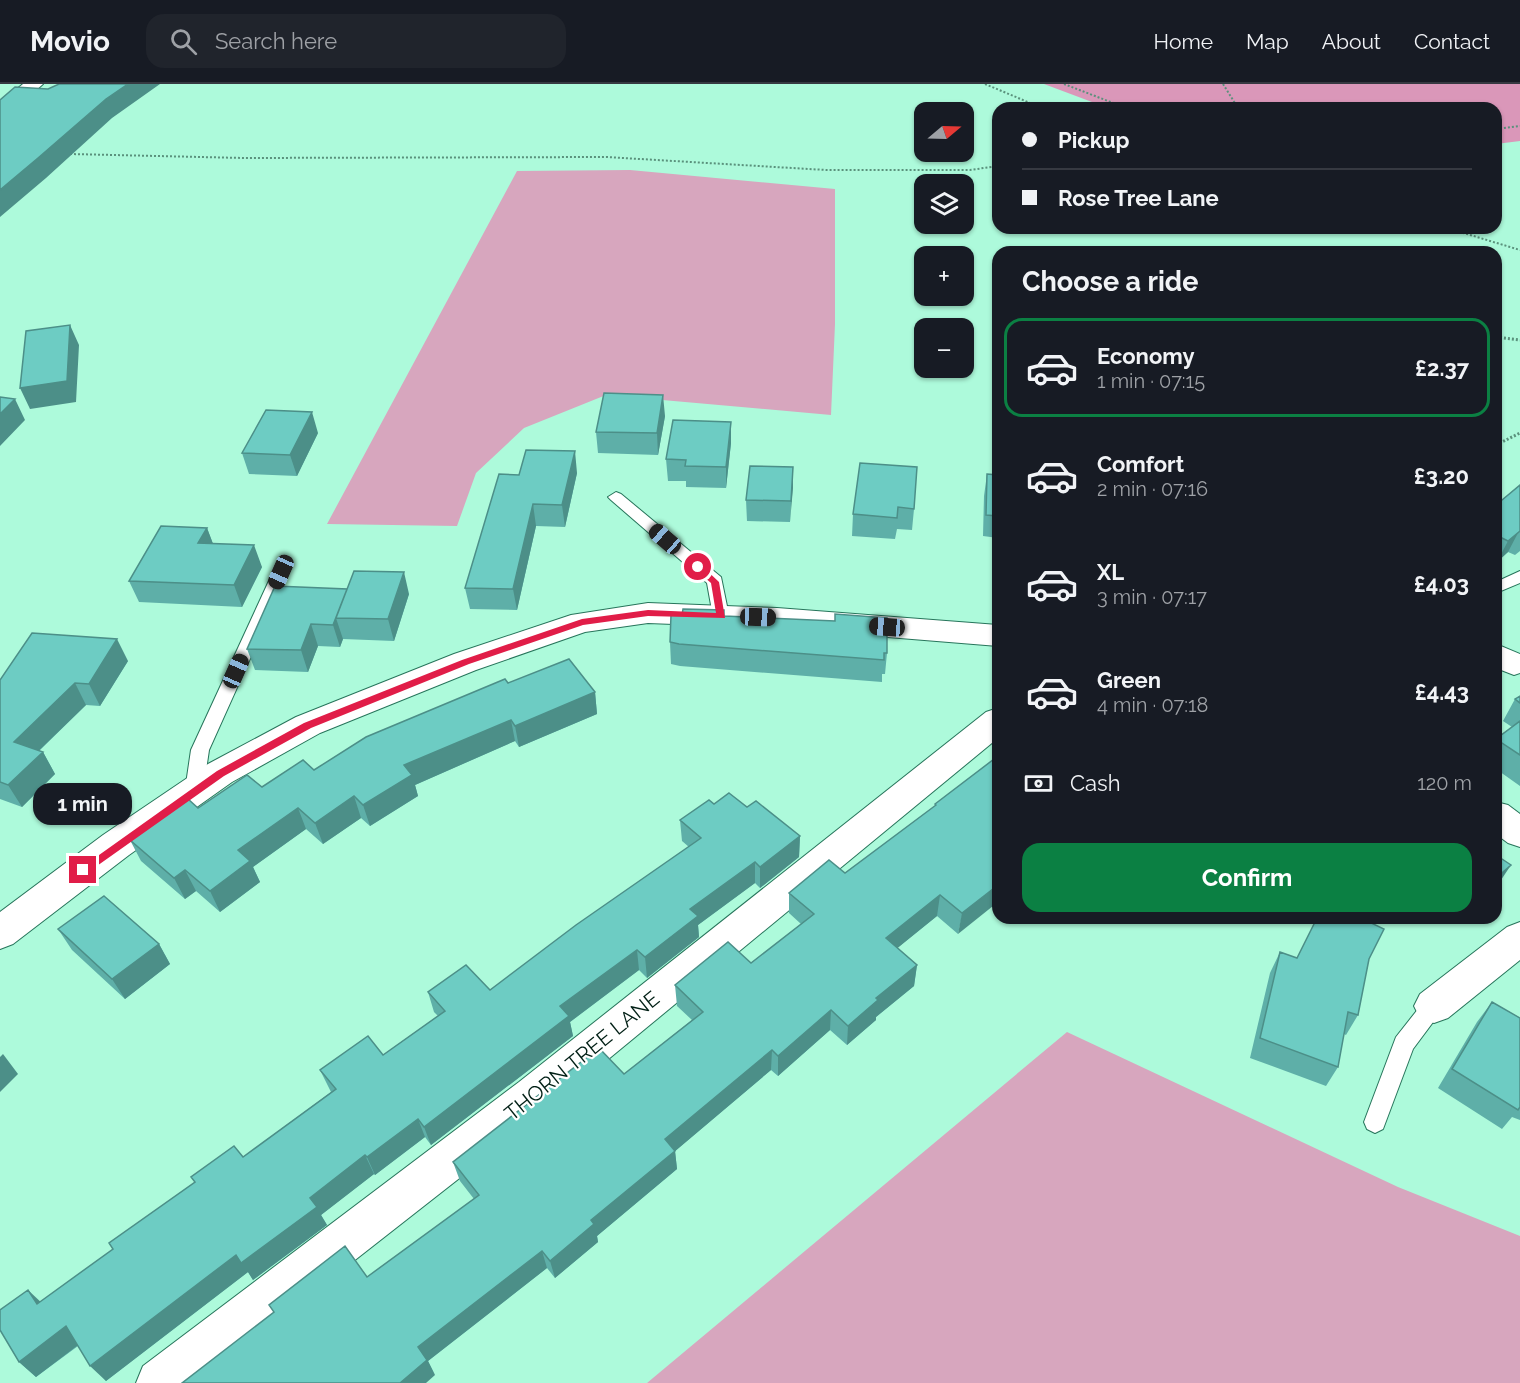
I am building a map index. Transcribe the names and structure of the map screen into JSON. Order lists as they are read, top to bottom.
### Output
{
  "streets": {
    "street": ["THORN TREE LANE"]
  },
  "north": "right",
  "page": {
    "header": "Movio",
    "search": "Search here",
    "nav": [
      "Home",
      "Map",
      "About",
      "Contact"
    ],
    "map_buttons": ["+", "−"],
    "banner": ["Pickup", "Rose Tree Lane"],
    "heading": "Choose a ride",
    "list": [
      {
        "name": "Economy",
        "note": "1 min · 07:15",
        "value": "£2.37"
      },
      {
        "name": "Comfort",
        "note": "2 min · 07:16",
        "value": "£3.20"
      },
      {
        "name": "XL",
        "note": "3 min · 07:17",
        "value": "£4.03"
      },
      {
        "name": "Green",
        "note": "4 min · 07:18",
        "value": "£4.43"
      }
    ],
    "pay": ["Cash", "120 m"],
    "bubble": "1 min",
    "buttons": "Confirm"
  }
}
